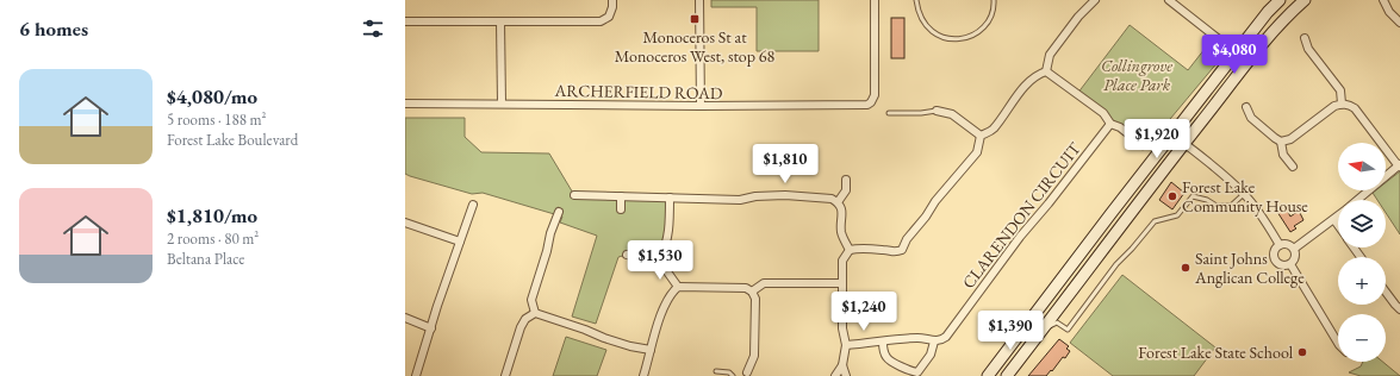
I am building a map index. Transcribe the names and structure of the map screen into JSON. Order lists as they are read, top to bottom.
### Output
{
  "streets": {
    "street": ["ARCHERFIELD ROAD", "CLARENDON CIRCUIT"]
  },
  "parks": ["Collingrove Place Park"],
  "places": {
    "transit": ["Monoceros St at Monoceros West, stop 68"],
    "other": ["Forest Lake Community House", "Saint Johns Anglican College", "Forest Lake State School"]
  },
  "north": "left",
  "page": {
    "heading": "6 homes",
    "price": [
      "$4,080",
      "$1,920",
      "$1,810",
      "$1,530",
      "$1,240",
      "$1,390"
    ],
    "list": [
      {
        "name": "$4,080/mo",
        "note": "5 rooms · 188 m² · Forest Lake Boulevard"
      },
      {
        "name": "$1,810/mo",
        "note": "2 rooms · 80 m² · Beltana Place"
      }
    ],
    "map_buttons": ["+", "−"]
  }
}
